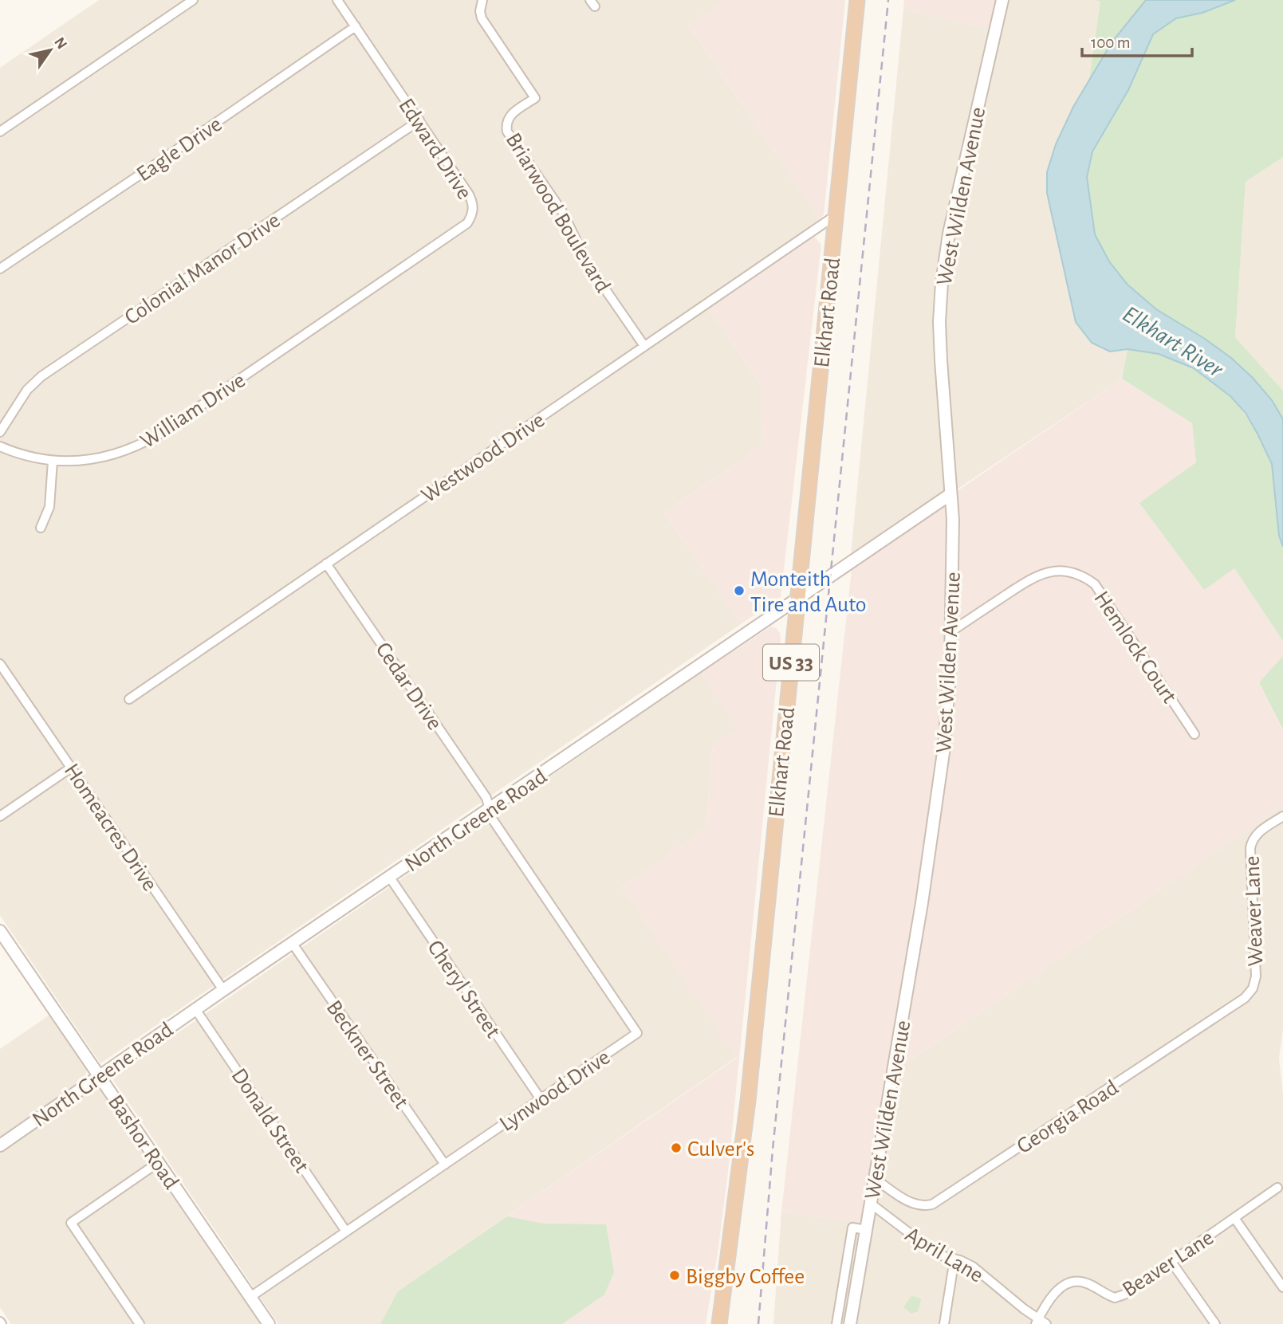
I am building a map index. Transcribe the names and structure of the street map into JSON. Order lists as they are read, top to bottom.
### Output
{
  "streets": {
    "highway": ["Elkhart Road", "US 33"],
    "street": [
      "Eagle Drive",
      "Edward Drive",
      "West Wilden Avenue",
      "Briarwood Boulevard",
      "Colonial Manor Drive",
      "William Drive",
      "Westwood Drive",
      "Hemlock Court",
      "Cedar Drive",
      "North Greene Road",
      "Homeacres Drive",
      "Weaver Lane",
      "Cheryl Street",
      "Beckner Street",
      "Lynwood Drive",
      "Georgia Road",
      "Donald Street",
      "Bashor Road",
      "April Lane",
      "Beaver Lane"
    ]
  },
  "crossings": [
    ["Eagle Drive", "Edward Drive"],
    ["Edward Drive", "Colonial Manor Drive"],
    ["Edward Drive", "William Drive"],
    ["West Wilden Avenue", "Hemlock Court"],
    ["West Wilden Avenue", "North Greene Road"],
    ["West Wilden Avenue", "Georgia Road"],
    ["West Wilden Avenue", "April Lane"],
    ["Briarwood Boulevard", "Westwood Drive"],
    ["Elkhart Road", "Westwood Drive"],
    ["Elkhart Road", "North Greene Road"],
    ["Westwood Drive", "Cedar Drive"],
    ["Cedar Drive", "North Greene Road"],
    ["Cedar Drive", "Lynwood Drive"],
    ["North Greene Road", "Homeacres Drive"],
    ["North Greene Road", "Cheryl Street"],
    ["North Greene Road", "Beckner Street"],
    ["North Greene Road", "Lynwood Drive"],
    ["North Greene Road", "Donald Street"],
    ["North Greene Road", "Bashor Road"],
    ["Weaver Lane", "Georgia Road"],
    ["Cheryl Street", "Lynwood Drive"],
    ["Beckner Street", "Lynwood Drive"],
    ["Lynwood Drive", "Donald Street"],
    ["Lynwood Drive", "Bashor Road"],
    ["April Lane", "Beaver Lane"]
  ],
  "water": ["Elkhart River"],
  "places": ["Monteith Tire and Auto", "Culver's", "Biggby Coffee"],
  "scale_bar": "100 m",
  "north": "top right"
}
